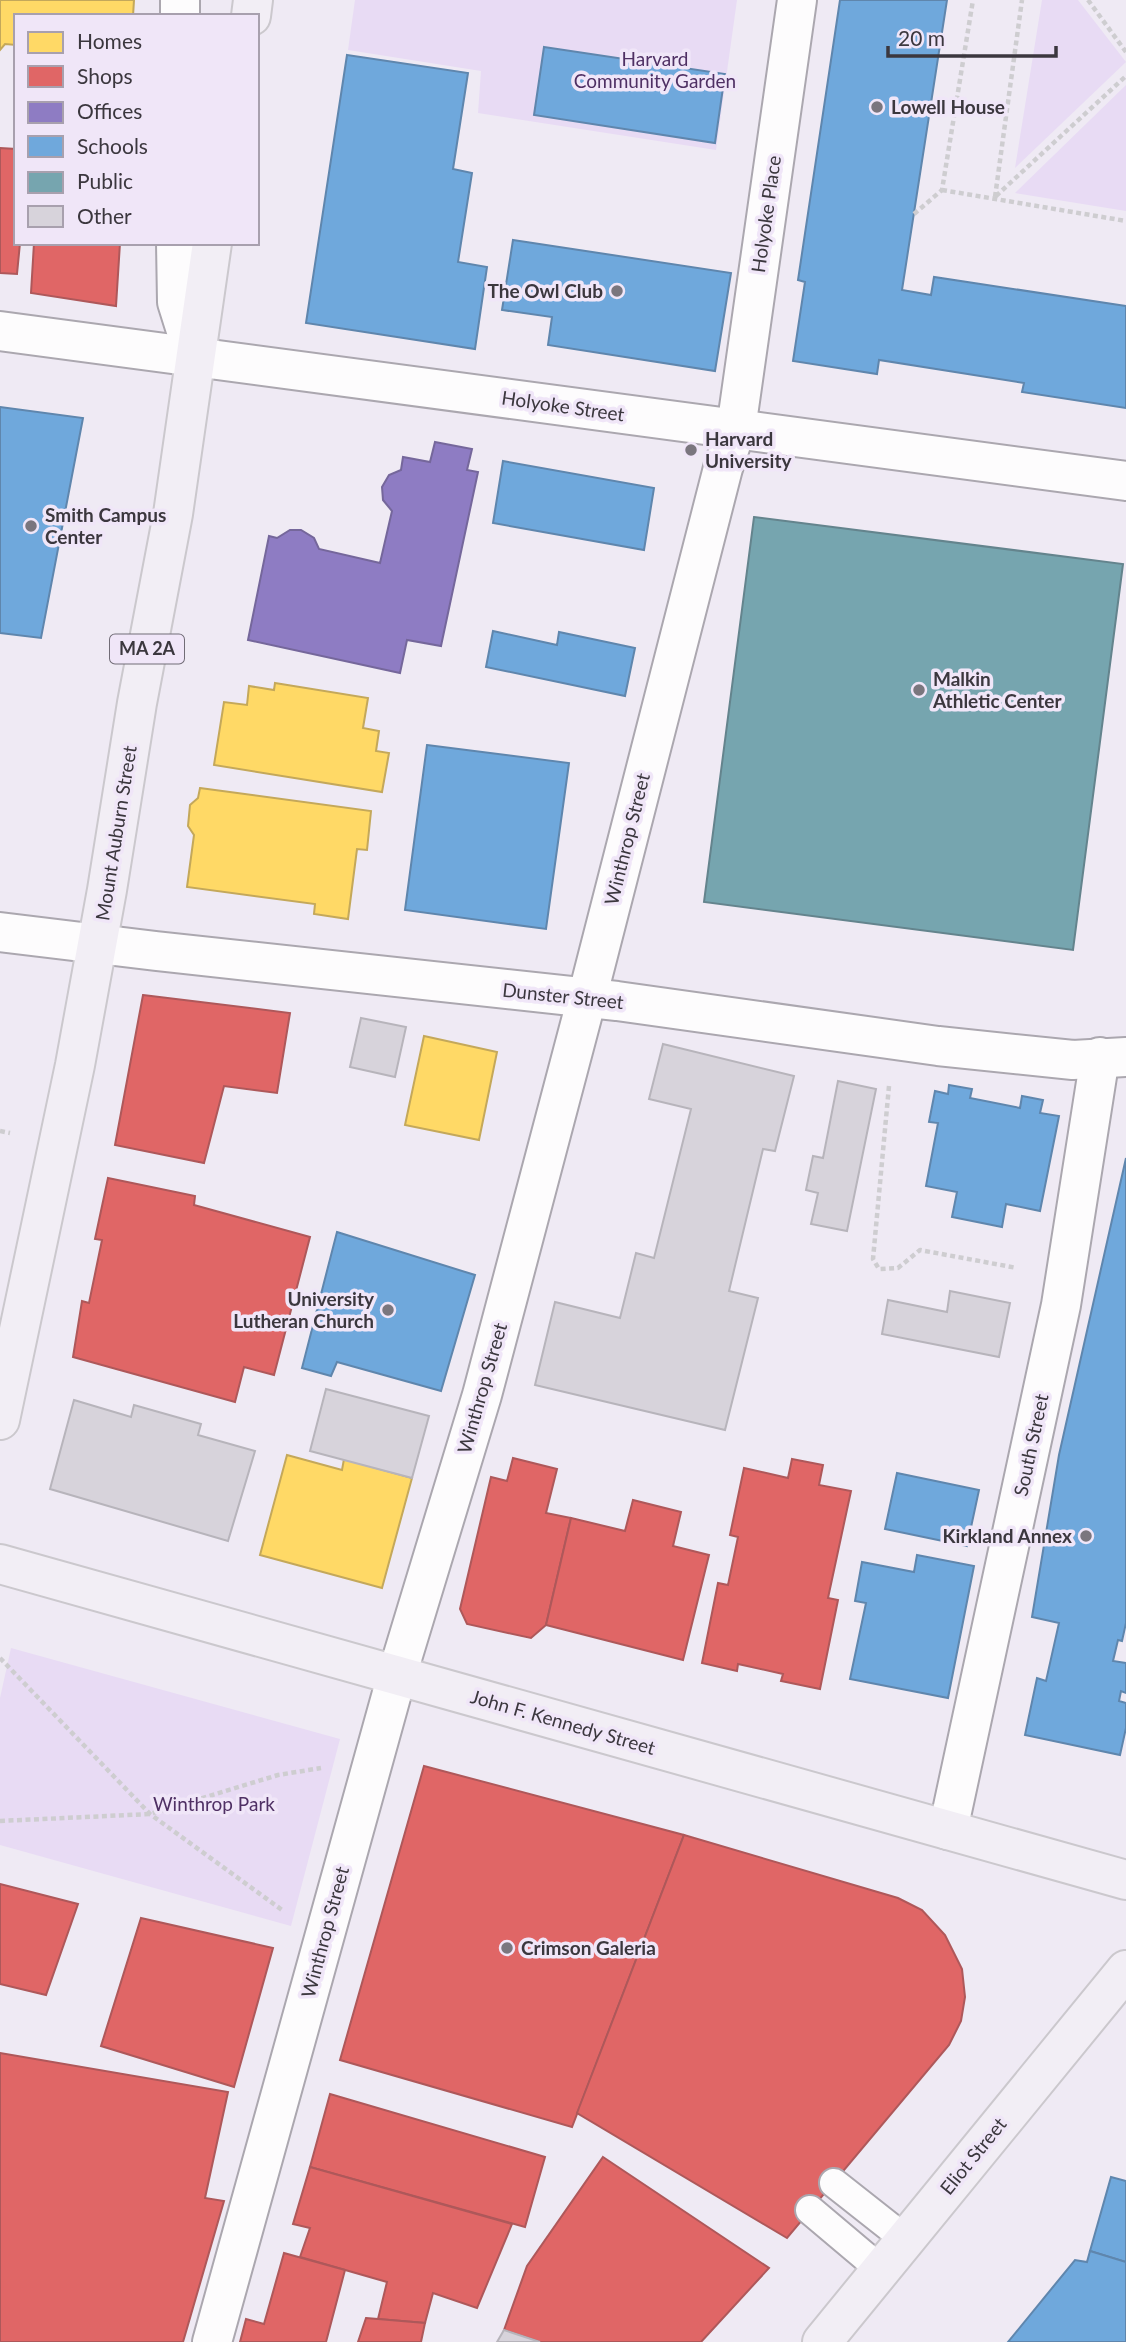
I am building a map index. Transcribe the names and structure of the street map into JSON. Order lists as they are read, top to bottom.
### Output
{
  "streets": {
    "main road": [
      "MA 2A",
      "Mount Auburn Street",
      "John F. Kennedy Street",
      "Eliot Street"
    ],
    "street": [
      "Holyoke Place",
      "Holyoke Street",
      "Winthrop Street",
      "Dunster Street",
      "South Street"
    ]
  },
  "crossings": [
    ["Holyoke Place", "Holyoke Street"],
    ["Holyoke Place", "Winthrop Street"],
    ["Holyoke Street", "Mount Auburn Street"],
    ["Holyoke Street", "Winthrop Street"],
    ["Mount Auburn Street", "Dunster Street"],
    ["Winthrop Street", "Dunster Street"],
    ["Winthrop Street", "John F. Kennedy Street"],
    ["Dunster Street", "South Street"],
    ["South Street", "John F. Kennedy Street"]
  ],
  "parks": ["Harvard Community Garden", "Winthrop Park"],
  "places": [
    "Lowell House",
    "The Owl Club",
    "Harvard University",
    "Smith Campus Center",
    "Malkin Athletic Center",
    "University Lutheran Church",
    "Kirkland Annex",
    "Crimson Galeria"
  ],
  "legend": [
    "Homes",
    "Shops",
    "Offices",
    "Schools",
    "Public",
    "Other"
  ],
  "scale_bar": "20 m"
}
